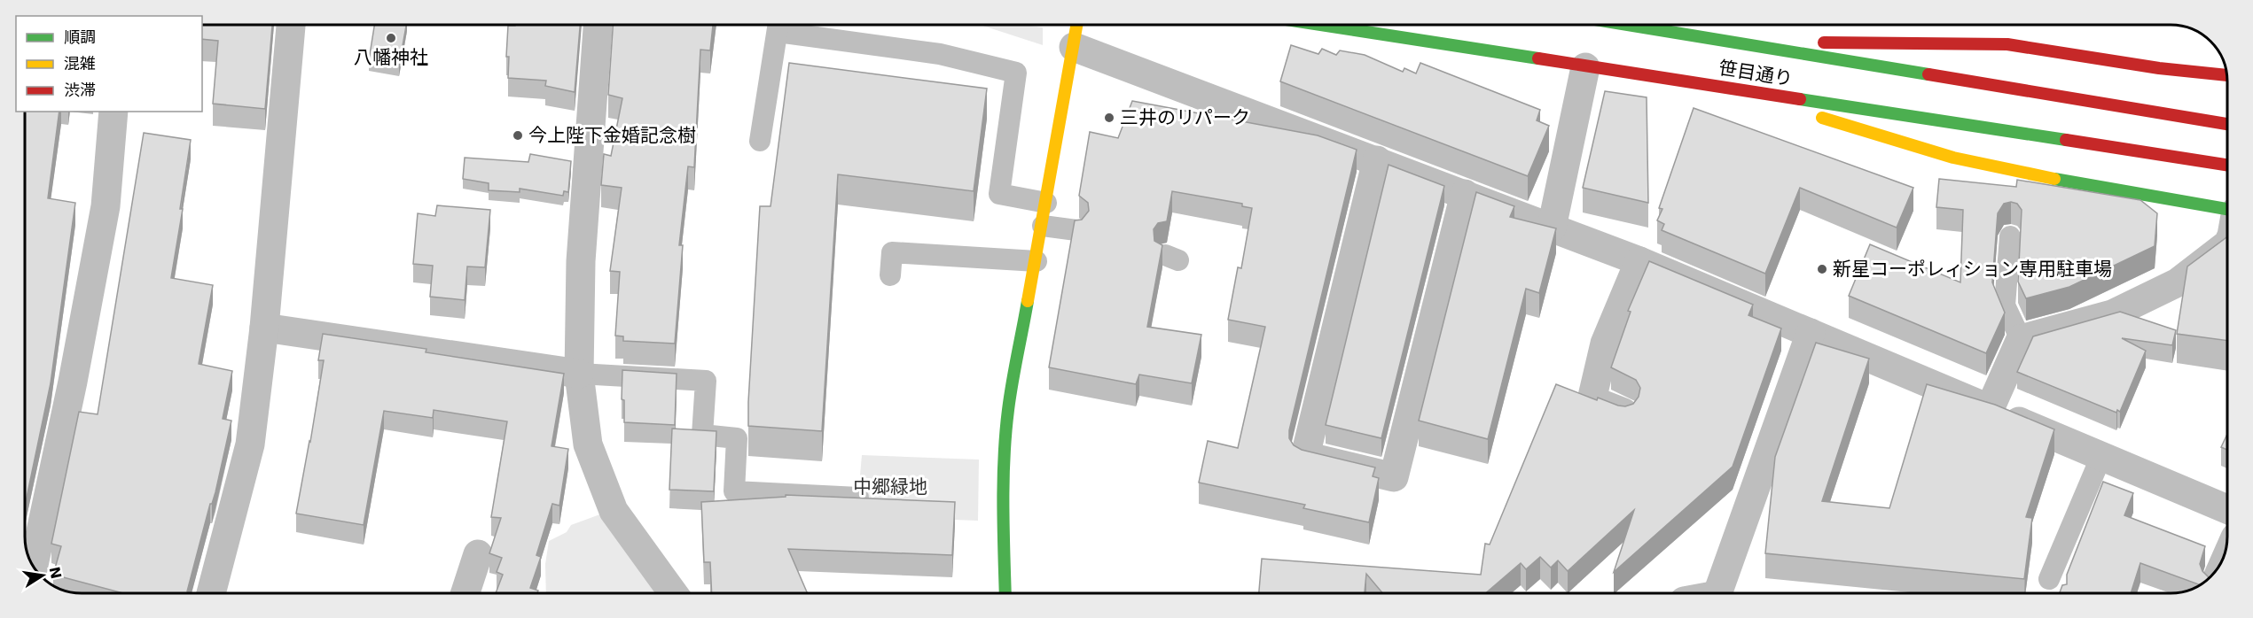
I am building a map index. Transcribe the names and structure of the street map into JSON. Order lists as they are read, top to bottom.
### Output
{
  "streets": {
    "main road": ["笹目通り"]
  },
  "parks": ["中郷緑地"],
  "places": [
    "八幡神社",
    "三井のリパーク",
    "今上陛下金婚記念樹",
    "新星コーポレィション専用駐車場"
  ],
  "legend": ["順調", "混雑", "渋滞"],
  "north": "right"
}
